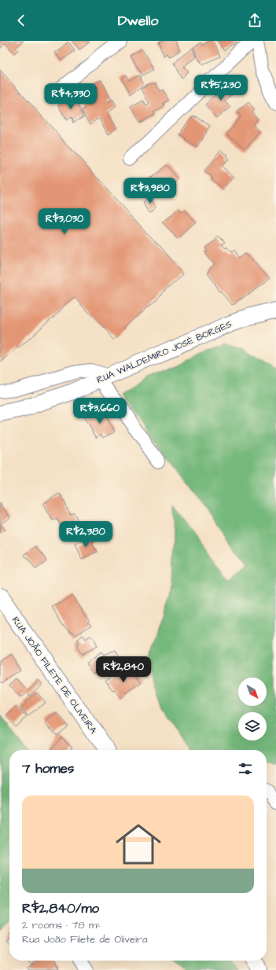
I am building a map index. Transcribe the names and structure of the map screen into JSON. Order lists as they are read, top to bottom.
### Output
{
  "streets": {
    "main road": ["RUA WALDEMIRO JOSÉ BORGES", "RUA JOÃO FILETE DE OLIVEIRA"]
  },
  "north": "bottom right",
  "page": {
    "header": "Dwello",
    "price": [
      "R$5,230",
      "R$4,330",
      "R$3,980",
      "R$3,030",
      "R$3,660",
      "R$2,380",
      "R$2,840"
    ],
    "heading": "7 homes",
    "list": [
      {
        "name": "R$2,840/mo",
        "note": "2 rooms · 78 m² · Rua João Filete de Oliveira"
      }
    ]
  }
}
